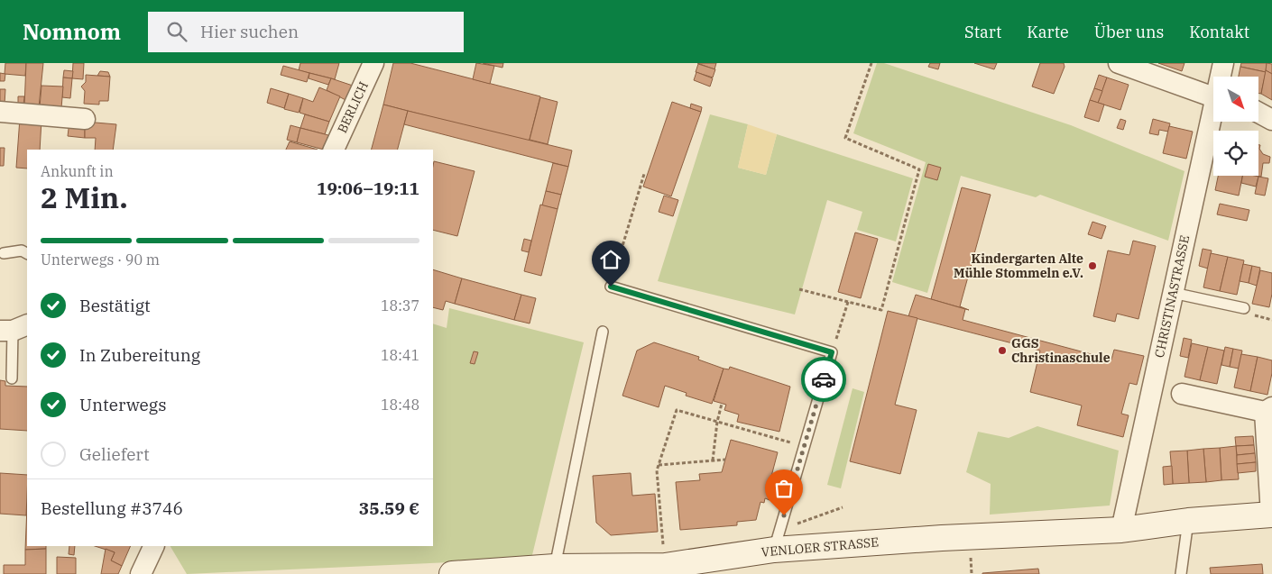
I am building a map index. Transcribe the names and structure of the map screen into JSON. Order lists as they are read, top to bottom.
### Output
{
  "streets": {
    "street": ["BERLICH", "CHRISTINASTRASSE", "VENLOER STRASSE"]
  },
  "crossings": [
    ["CHRISTINASTRASSE", "VENLOER STRASSE"]
  ],
  "places": ["Kindergarten Alte Mühle Stommeln e.V.", "GGS Christinaschule"],
  "north": "bottom right",
  "page": {
    "header": "Nomnom",
    "search": "Hier suchen",
    "nav": [
      "Start",
      "Karte",
      "Über uns",
      "Kontakt"
    ],
    "heading": ["2 Min.", "Ankunft in", "19:06–19:11"],
    "panel": ["Bestellung #3746", "35.59 €"],
    "bar": "Unterwegs · 90 m",
    "list": [
      ["Bestätigt", "18:37"],
      ["In Zubereitung", "18:41"],
      ["Unterwegs", "18:48"],
      "Geliefert"
    ]
  }
}
